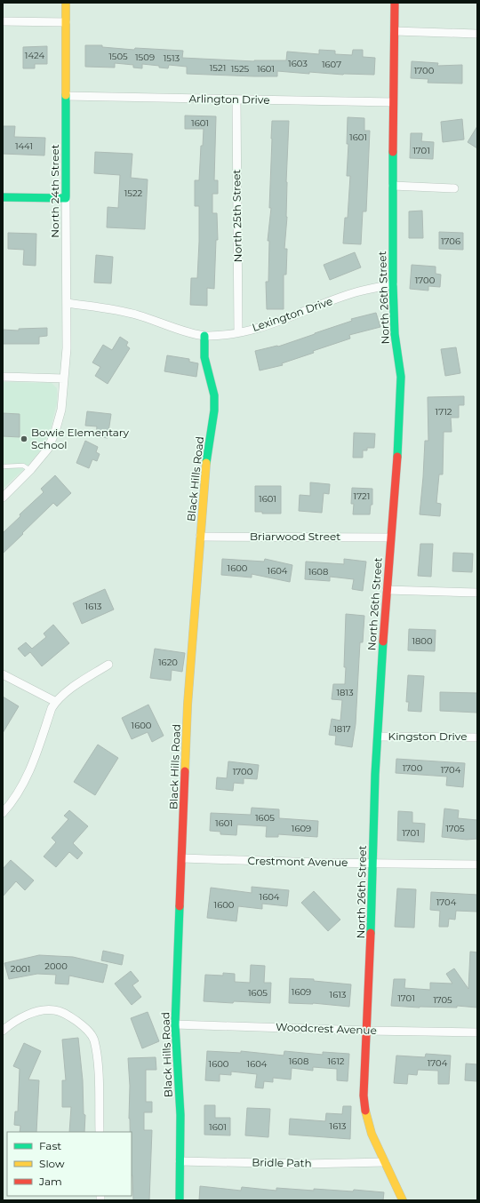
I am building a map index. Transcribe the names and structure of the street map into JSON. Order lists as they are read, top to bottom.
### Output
{
  "streets": {
    "street": [
      "Arlington Drive",
      "North 24th Street",
      "North 25th Street",
      "North 26th Street",
      "Lexington Drive",
      "Black Hills Road",
      "Briarwood Street",
      "Kingston Drive",
      "Crestmont Avenue",
      "Woodcrest Avenue",
      "Bridle Path"
    ]
  },
  "crossings": [
    ["Arlington Drive", "North 24th Street"],
    ["Arlington Drive", "North 25th Street"],
    ["Arlington Drive", "North 26th Street"],
    ["North 24th Street", "Lexington Drive"],
    ["North 25th Street", "Lexington Drive"],
    ["North 26th Street", "Lexington Drive"],
    ["North 26th Street", "Briarwood Street"],
    ["North 26th Street", "Kingston Drive"],
    ["North 26th Street", "Crestmont Avenue"],
    ["North 26th Street", "Woodcrest Avenue"],
    ["North 26th Street", "Bridle Path"],
    ["Lexington Drive", "Black Hills Road"],
    ["Black Hills Road", "Briarwood Street"],
    ["Black Hills Road", "Crestmont Avenue"],
    ["Black Hills Road", "Woodcrest Avenue"],
    ["Black Hills Road", "Bridle Path"]
  ],
  "places": ["Bowie Elementary School"],
  "house_numbers": [
    "1424",
    "1505",
    "1509",
    "1513",
    "1603",
    "1607",
    "1521",
    "1525",
    "1601",
    "1700",
    "1601",
    "1601",
    "1441",
    "1701",
    "1522",
    "1706",
    "1700",
    "1712",
    "1721",
    "1601",
    "1600",
    "1604",
    "1608",
    "1613",
    "1800",
    "1620",
    "1813",
    "1600",
    "1817",
    "1700",
    "1704",
    "1700",
    "1605",
    "1601",
    "1609",
    "1705",
    "1701",
    "1604",
    "1704",
    "1600",
    "2000",
    "2001",
    "1609",
    "1605",
    "1613",
    "1701",
    "1705",
    "1608",
    "1612",
    "1704",
    "1600",
    "1604",
    "1613",
    "1601"
  ],
  "legend": ["Fast", "Slow", "Jam"]
}
